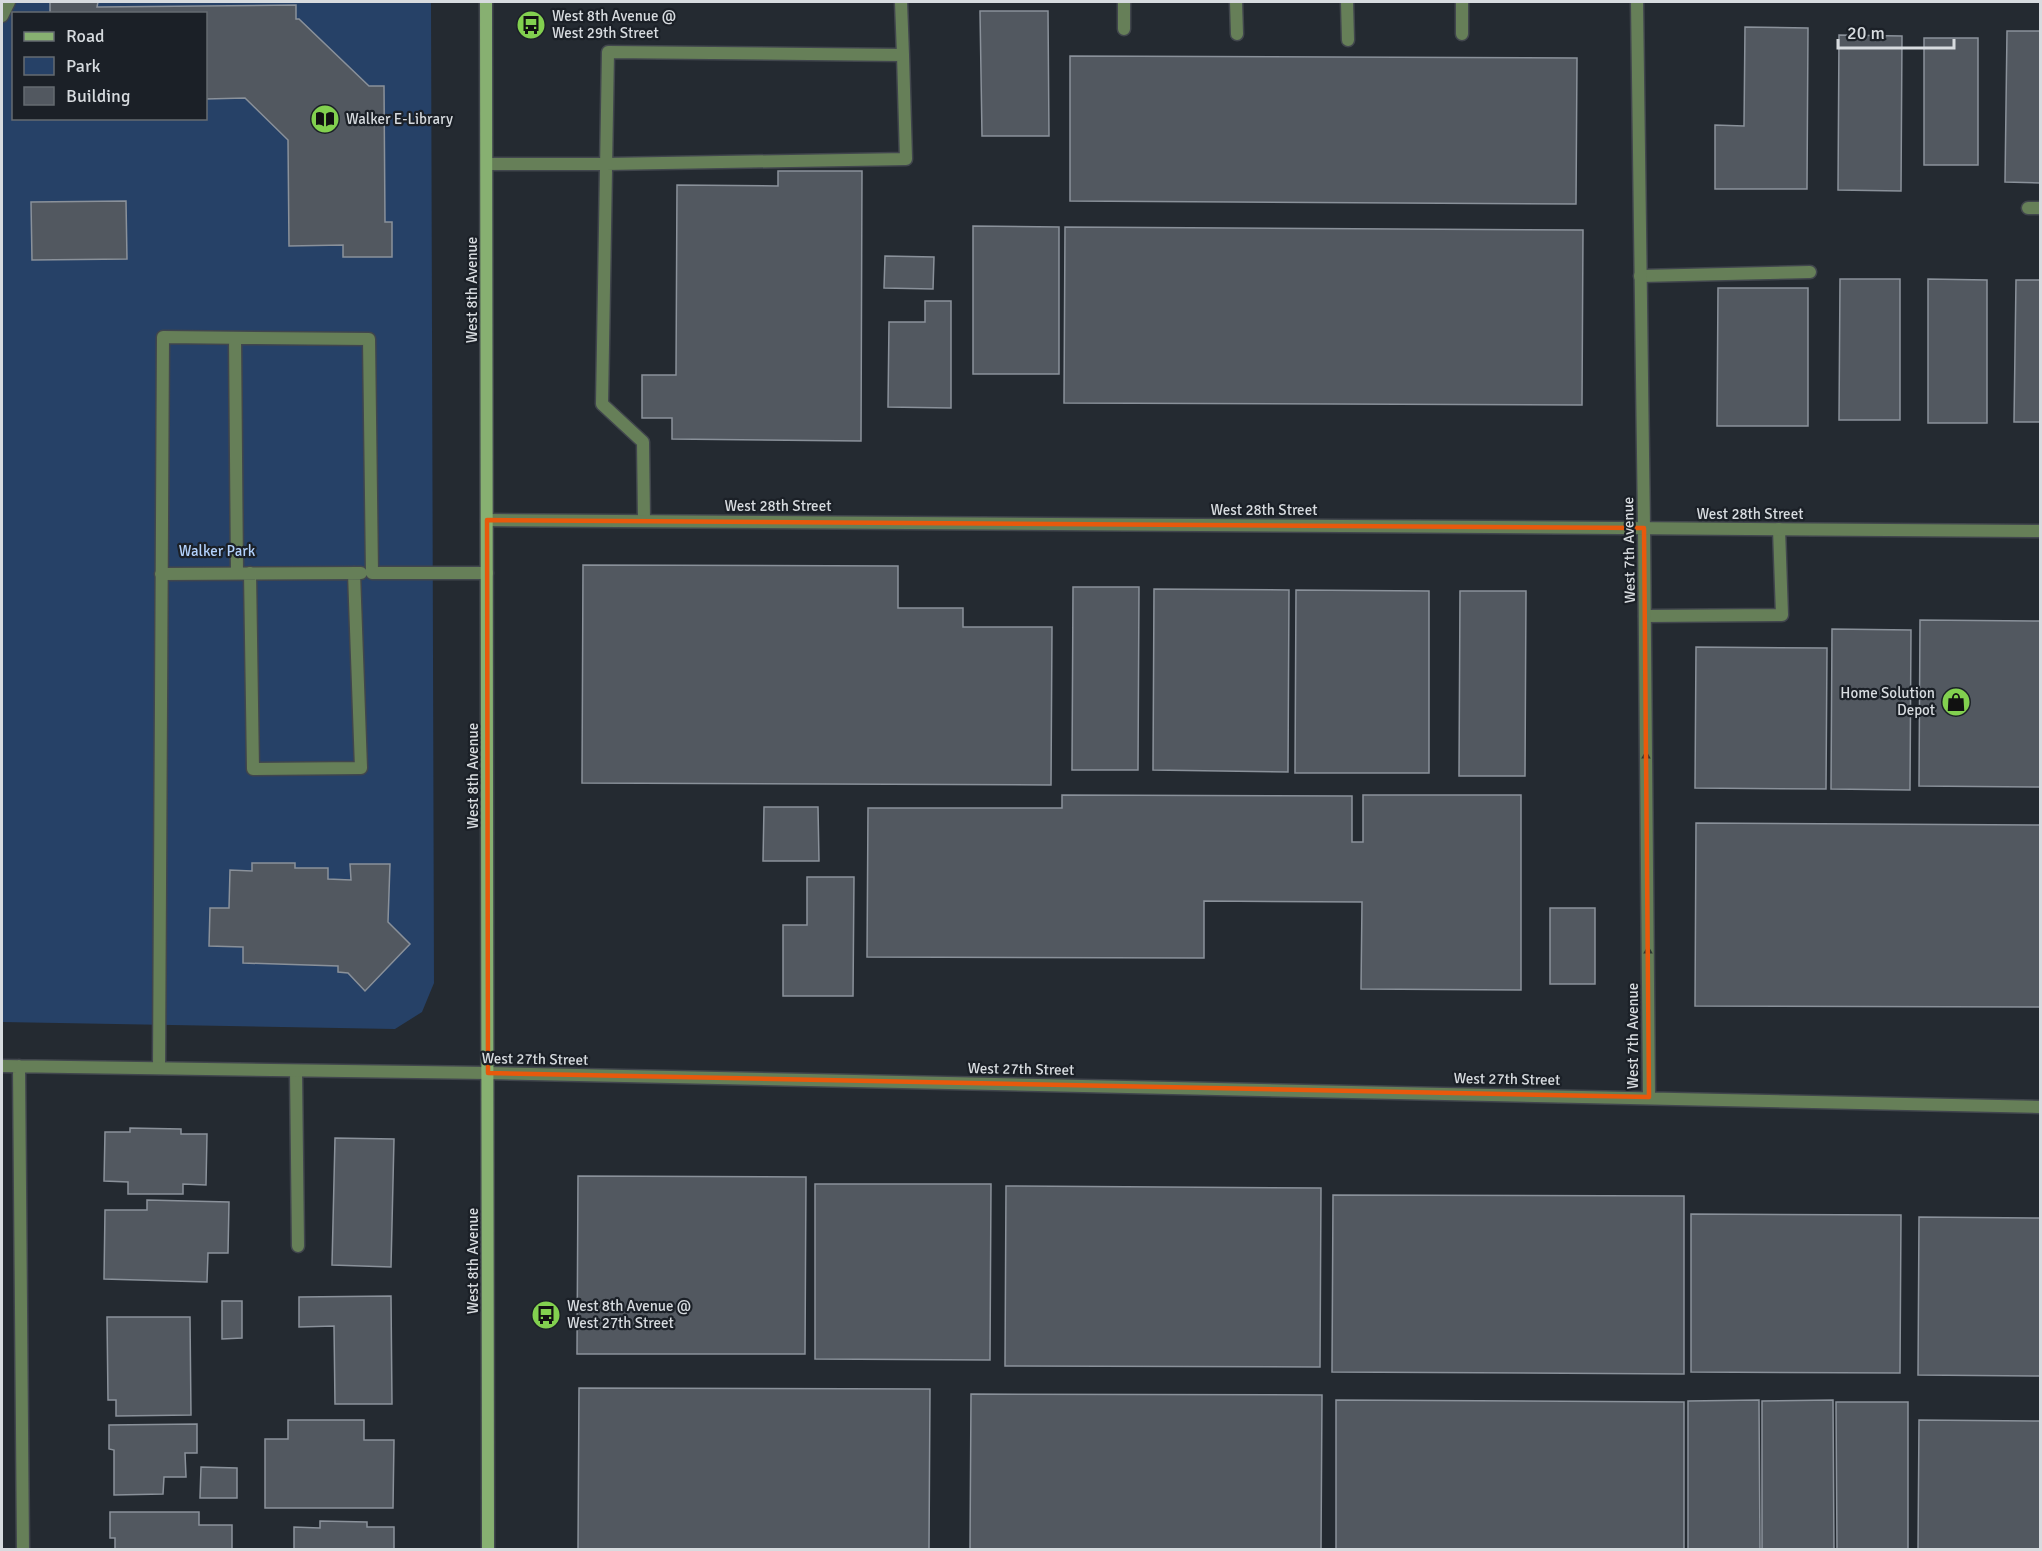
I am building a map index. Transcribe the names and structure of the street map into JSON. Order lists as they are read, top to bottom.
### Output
{
  "streets": {
    "street": [
      "West 8th Avenue",
      "West 28th Street",
      "West 7th Avenue",
      "West 27th Street"
    ]
  },
  "crossings": [
    ["West 8th Avenue", "West 28th Street"],
    ["West 8th Avenue", "West 27th Street"],
    ["West 28th Street", "West 7th Avenue"],
    ["West 7th Avenue", "West 27th Street"]
  ],
  "one_way": ["West 7th Avenue"],
  "parks": ["Walker Park"],
  "places": {
    "bus stop": ["West 8th Avenue @ West 29th Street", "West 8th Avenue @ West 27th Street"],
    "library": ["Walker E-Library"],
    "shop": ["Home Solution Depot"]
  },
  "legend": ["Road", "Park", "Building"],
  "scale_bar": "20 m"
}
